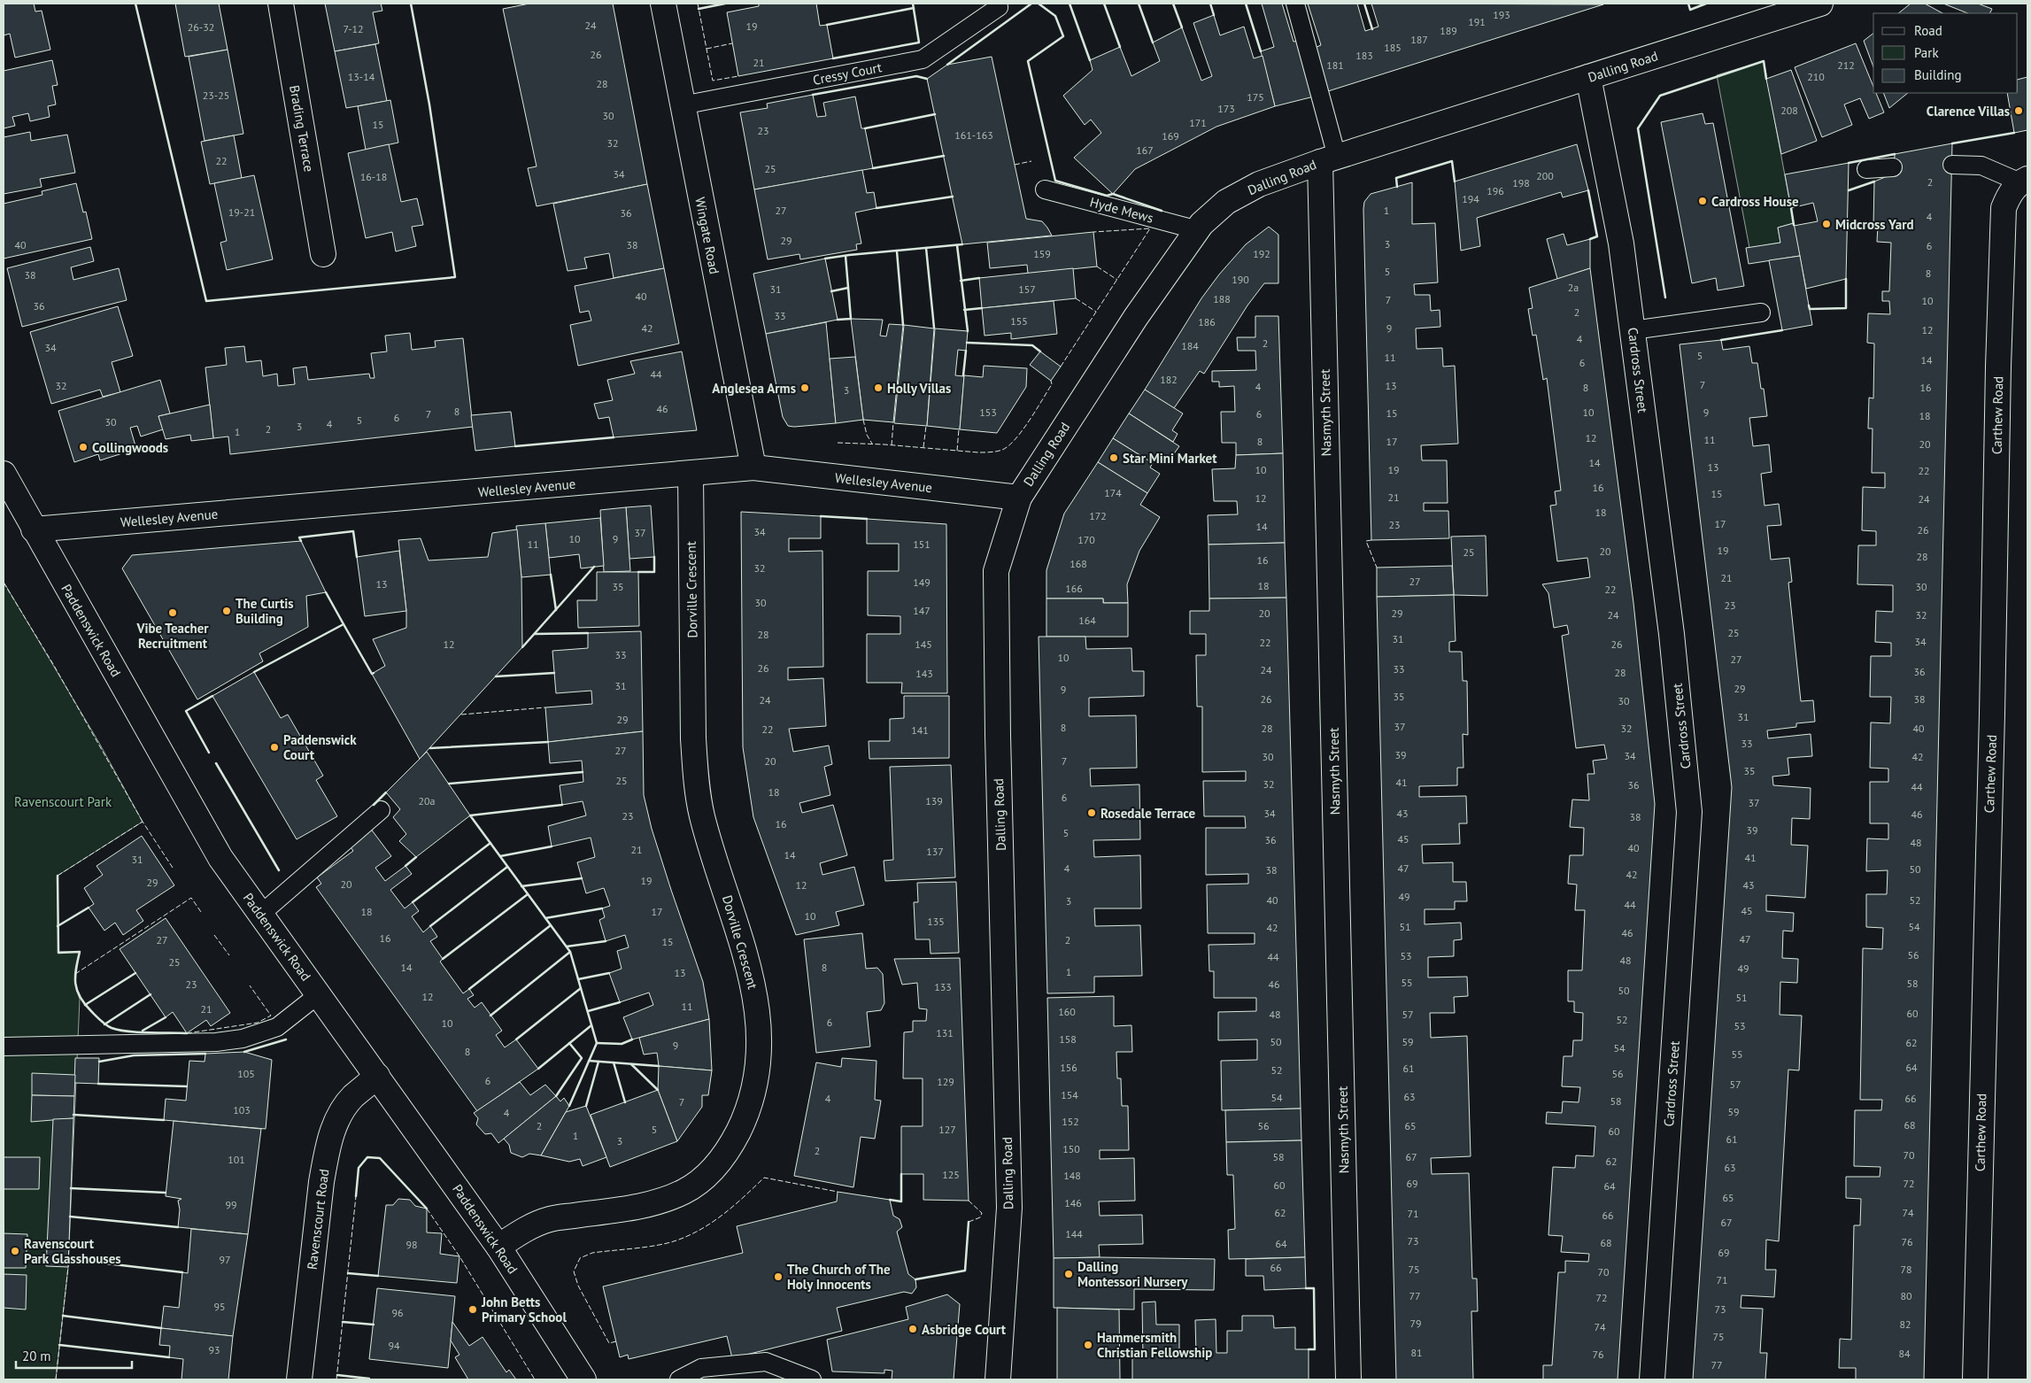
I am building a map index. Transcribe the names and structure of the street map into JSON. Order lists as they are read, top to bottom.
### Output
{
  "streets": {
    "street": [
      "Dalling Road",
      "Brading Terrace",
      "Wingate Road",
      "Cardross Street",
      "Nasmyth Street",
      "Carthew Road",
      "Wellesley Avenue",
      "Dorville Crescent",
      "Paddenswick Road",
      "Ravenscourt Road"
    ],
    "lane": ["Cressy Court", "Hyde Mews"]
  },
  "crossings": [
    ["Dalling Road", "Hyde Mews"],
    ["Dalling Road", "Cardross Street"],
    ["Dalling Road", "Nasmyth Street"],
    ["Dalling Road", "Wellesley Avenue"],
    ["Cressy Court", "Wingate Road"],
    ["Wingate Road", "Wellesley Avenue"],
    ["Wellesley Avenue", "Dorville Crescent"],
    ["Wellesley Avenue", "Paddenswick Road"],
    ["Dorville Crescent", "Paddenswick Road"],
    ["Paddenswick Road", "Ravenscourt Road"]
  ],
  "parks": ["Ravenscourt Park"],
  "places": [
    "Clarence Villas",
    "Cardross House",
    "Midcross Yard",
    "Anglesea Arms",
    "Holly Villas",
    "Collingwoods",
    "Star Mini Market",
    "The Curtis Building",
    "Vibe Teacher Recruitment",
    "Paddenswick Court",
    "Rosedale Terrace",
    "Ravenscourt Park Glasshouses",
    "Dalling Montessori Nursery",
    "The Church of The Holy Innocents",
    "John Betts Primary School",
    "Asbridge Court",
    "Hammersmith Christian Fellowship"
  ],
  "house_numbers": [
    "193",
    "191",
    "24",
    "19",
    "26-32",
    "7-12",
    "189",
    "187",
    "185",
    "26",
    "183",
    "21",
    "181",
    "212",
    "13-14",
    "210",
    "28",
    "23-25",
    "175",
    "173",
    "208",
    "30",
    "171",
    "15",
    "23",
    "161-163",
    "169",
    "32",
    "167",
    "22",
    "25",
    "34",
    "200",
    "16-18",
    "2",
    "198",
    "196",
    "194",
    "27",
    "1",
    "19-21",
    "36",
    "4",
    "29",
    "3",
    "40",
    "38",
    "6",
    "159",
    "192",
    "5",
    "8",
    "38",
    "190",
    "2a",
    "31",
    "157",
    "40",
    "188",
    "7",
    "10",
    "36",
    "2",
    "33",
    "155",
    "186",
    "42",
    "9",
    "12",
    "4",
    "2",
    "184",
    "34",
    "5",
    "11",
    "14",
    "6",
    "44",
    "182",
    "7",
    "32",
    "13",
    "4",
    "8",
    "16",
    "3",
    "46",
    "8",
    "153",
    "10",
    "9",
    "15",
    "7",
    "6",
    "18",
    "6",
    "5",
    "30",
    "4",
    "3",
    "2",
    "1",
    "12",
    "11",
    "8",
    "17",
    "20",
    "14",
    "13",
    "10",
    "19",
    "22",
    "16",
    "174",
    "15",
    "21",
    "12",
    "24",
    "18",
    "172",
    "17",
    "23",
    "14",
    "26",
    "34",
    "37",
    "10",
    "9",
    "170",
    "11",
    "151",
    "19",
    "20",
    "25",
    "28",
    "16",
    "168",
    "32",
    "21",
    "27",
    "149",
    "13",
    "18",
    "35",
    "30",
    "166",
    "22",
    "30",
    "23",
    "147",
    "20",
    "29",
    "24",
    "32",
    "164",
    "25",
    "28",
    "31",
    "34",
    "22",
    "12",
    "145",
    "26",
    "33",
    "10",
    "27",
    "26",
    "33",
    "24",
    "36",
    "28",
    "143",
    "31",
    "29",
    "9",
    "35",
    "26",
    "38",
    "24",
    "30",
    "31",
    "29",
    "37",
    "8",
    "28",
    "32",
    "40",
    "22",
    "141",
    "33",
    "27",
    "39",
    "34",
    "30",
    "42",
    "20",
    "7",
    "35",
    "25",
    "41",
    "32",
    "36",
    "44",
    "18",
    "6",
    "20a",
    "139",
    "37",
    "34",
    "43",
    "46",
    "23",
    "38",
    "16",
    "39",
    "5",
    "45",
    "36",
    "48",
    "40",
    "21",
    "137",
    "14",
    "41",
    "31",
    "4",
    "47",
    "50",
    "38",
    "42",
    "19",
    "29",
    "20",
    "12",
    "43",
    "49",
    "40",
    "52",
    "3",
    "44",
    "45",
    "18",
    "17",
    "10",
    "135",
    "51",
    "54",
    "42",
    "46",
    "16",
    "47",
    "27",
    "2",
    "15",
    "56",
    "53",
    "44",
    "48",
    "25",
    "14",
    "8",
    "49",
    "1",
    "13",
    "55",
    "58",
    "23",
    "46",
    "133",
    "50",
    "12",
    "51",
    "11",
    "21",
    "160",
    "60",
    "48",
    "57",
    "52",
    "6",
    "10",
    "53",
    "131",
    "158",
    "50",
    "59",
    "62",
    "9",
    "54",
    "8",
    "55",
    "156",
    "64",
    "61",
    "52",
    "105",
    "56",
    "6",
    "129",
    "57",
    "154",
    "63",
    "54",
    "4",
    "66",
    "58",
    "7",
    "103",
    "59",
    "4",
    "152",
    "68",
    "2",
    "56",
    "65",
    "5",
    "127",
    "60",
    "1",
    "61",
    "3",
    "150",
    "2",
    "70",
    "58",
    "67",
    "101",
    "62",
    "63",
    "125",
    "148",
    "69",
    "72",
    "60",
    "64",
    "65",
    "146",
    "99",
    "62",
    "74",
    "71",
    "66",
    "67",
    "144",
    "73",
    "76",
    "68",
    "64",
    "98",
    "69",
    "97",
    "66",
    "75",
    "78",
    "70",
    "71",
    "77",
    "80",
    "72",
    "95",
    "73",
    "96",
    "79",
    "82",
    "74",
    "75",
    "94",
    "93",
    "81",
    "84",
    "76",
    "77"
  ],
  "legend": ["Road", "Park", "Building"],
  "scale_bar": "20 m"
}
